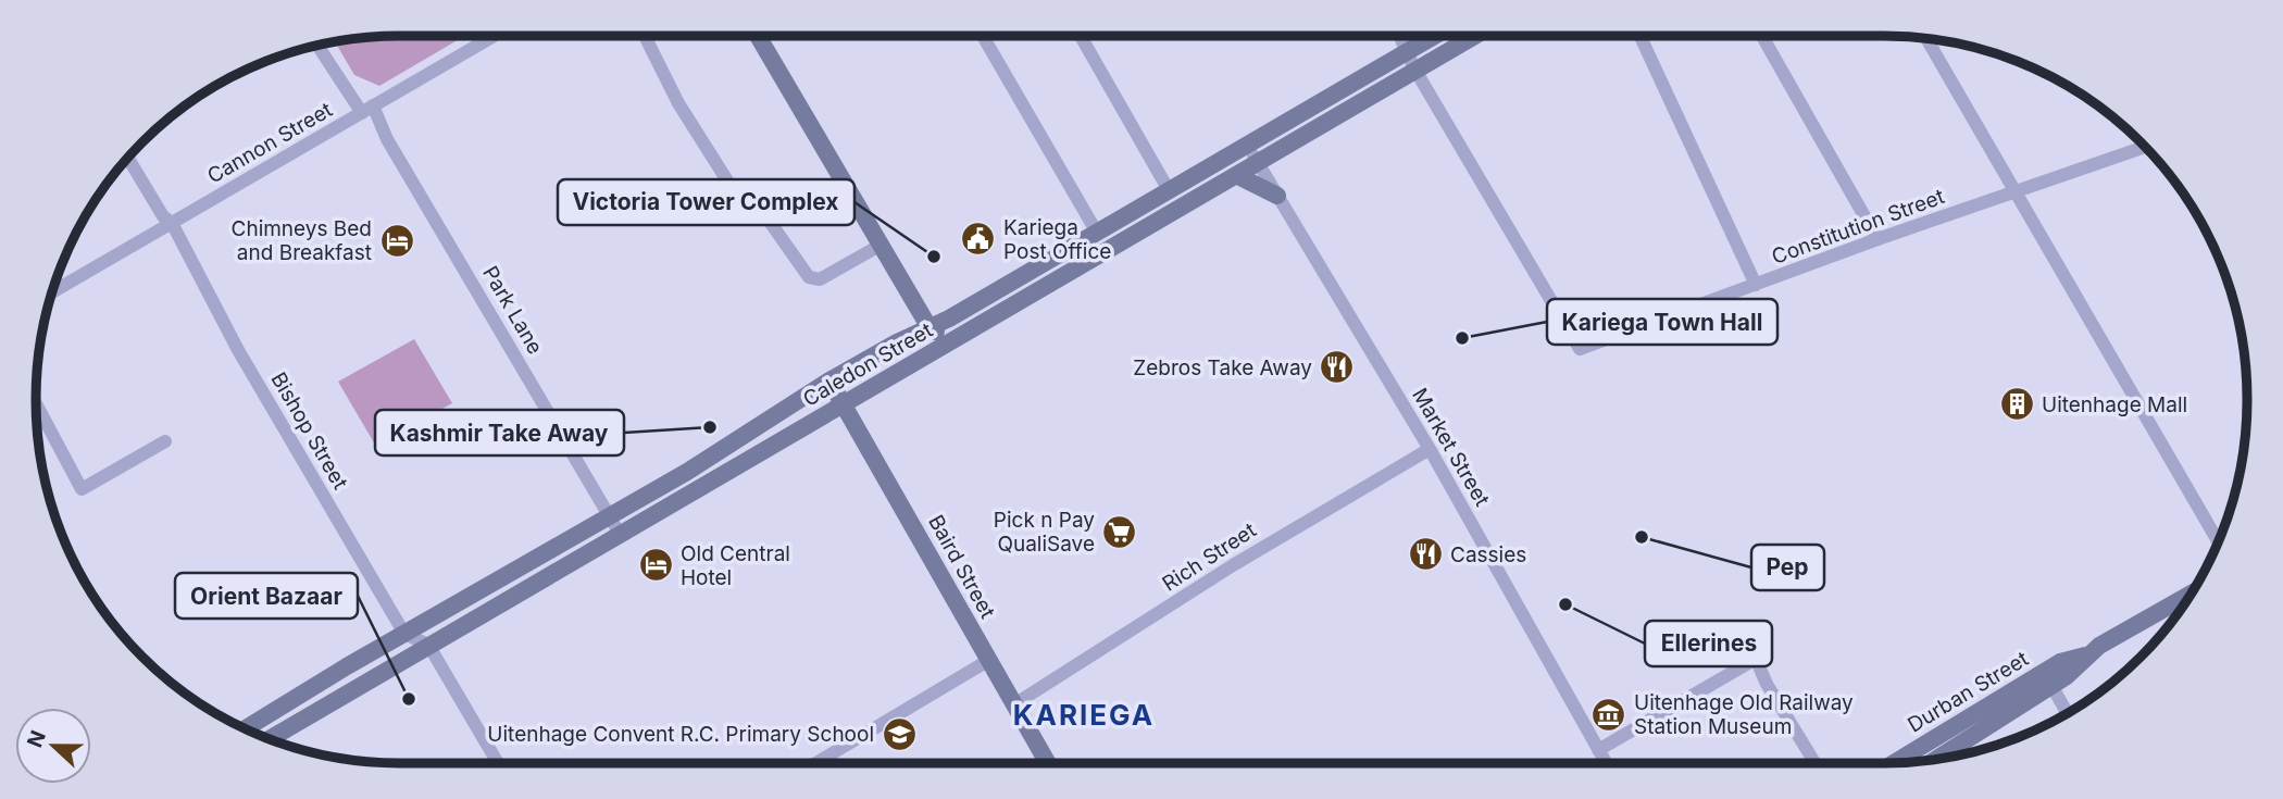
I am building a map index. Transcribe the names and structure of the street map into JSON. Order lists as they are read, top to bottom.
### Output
{
  "streets": {
    "main road": ["Caledon Street", "Baird Street", "Durban Street"],
    "street": [
      "Cannon Street",
      "Constitution Street",
      "Park Lane",
      "Bishop Street",
      "Market Street",
      "Rich Street"
    ]
  },
  "crossings": [
    ["Cannon Street", "Park Lane"],
    ["Cannon Street", "Bishop Street"],
    ["Constitution Street", "Caledon Street"],
    ["Park Lane", "Caledon Street"],
    ["Caledon Street", "Bishop Street"],
    ["Caledon Street", "Market Street"],
    ["Caledon Street", "Baird Street"],
    ["Market Street", "Rich Street"],
    ["Rich Street", "Baird Street"]
  ],
  "districts": ["KARIEGA"],
  "places": {
    "public building": ["Kariega Post Office"],
    "hotel": ["Chimneys Bed and Breakfast", "Old Central Hotel"],
    "other": [
      "Victoria Tower Complex",
      "Kariega Town Hall",
      "Kashmir Take Away",
      "Pep",
      "Ellerines",
      "Orient Bazaar"
    ],
    "restaurant": ["Zebros Take Away", "Cassies"],
    "building": ["Uitenhage Mall"],
    "supermarket": ["Pick n Pay QualiSave"],
    "museum": ["Uitenhage Old Railway Station Museum"],
    "school or university": ["Uitenhage Convent R.C. Primary School"]
  },
  "north": "left"
}
